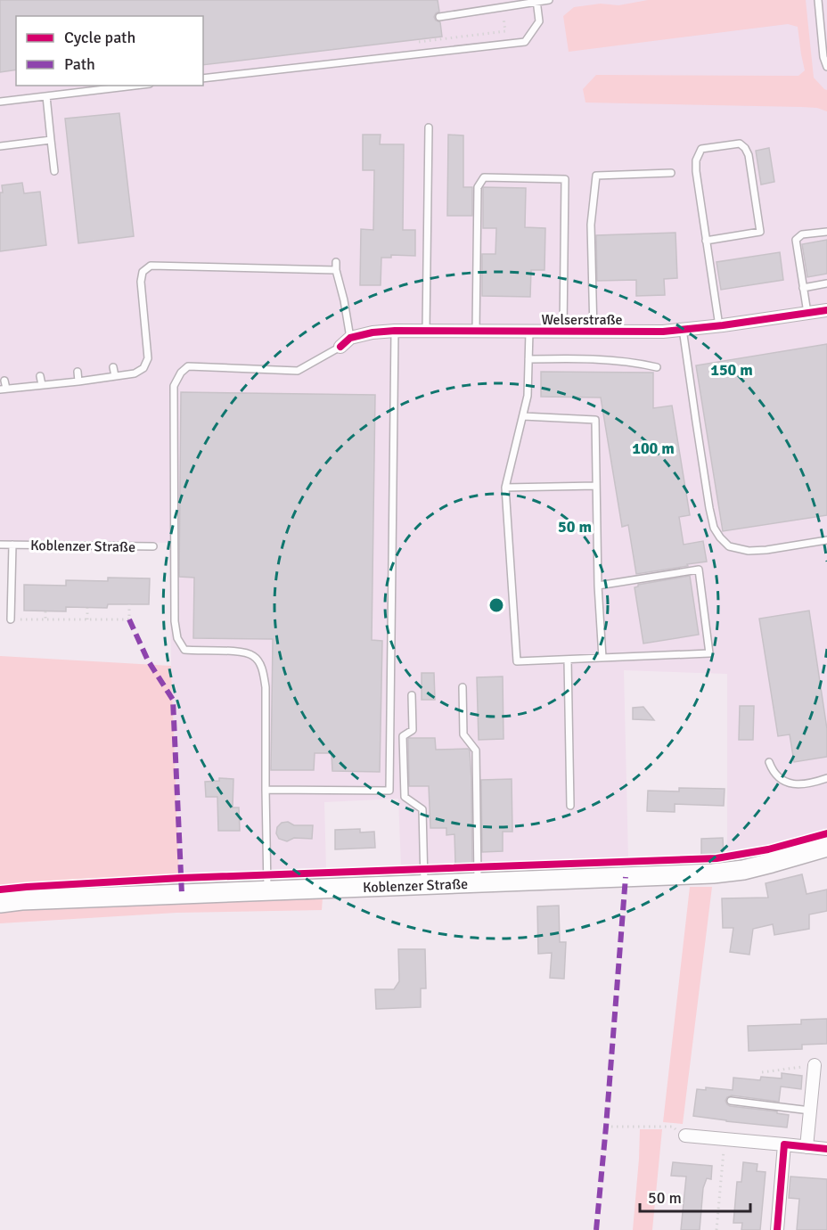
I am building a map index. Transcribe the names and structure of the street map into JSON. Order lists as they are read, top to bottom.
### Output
{
  "streets": {
    "main road": ["Koblenzer Straße"],
    "street": ["Welserstraße"]
  },
  "legend": ["Cycle path", "Path"],
  "scale_bar": "50 m",
  "rings": ["150 m", "100 m", "50 m"]
}
